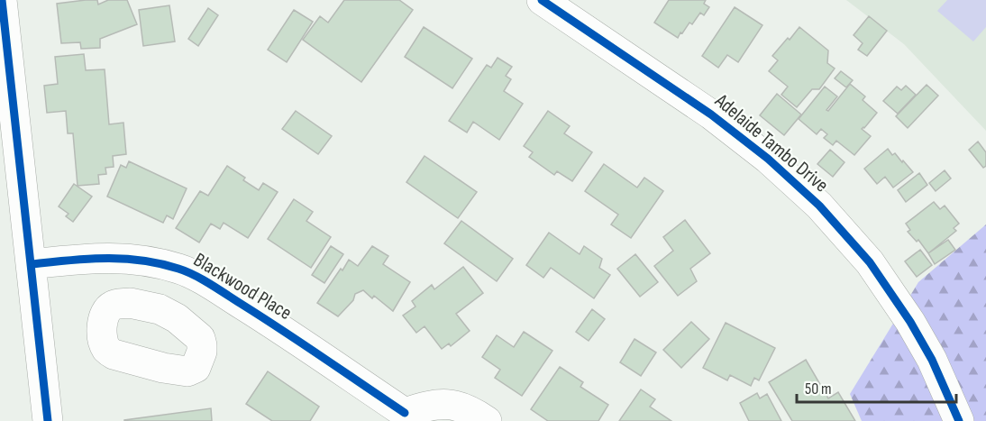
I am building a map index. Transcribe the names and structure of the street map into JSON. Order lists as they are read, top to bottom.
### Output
{
  "streets": {
    "street": ["Adelaide Tambo Drive", "Blackwood Place"]
  },
  "scale_bar": "50 m"
}
